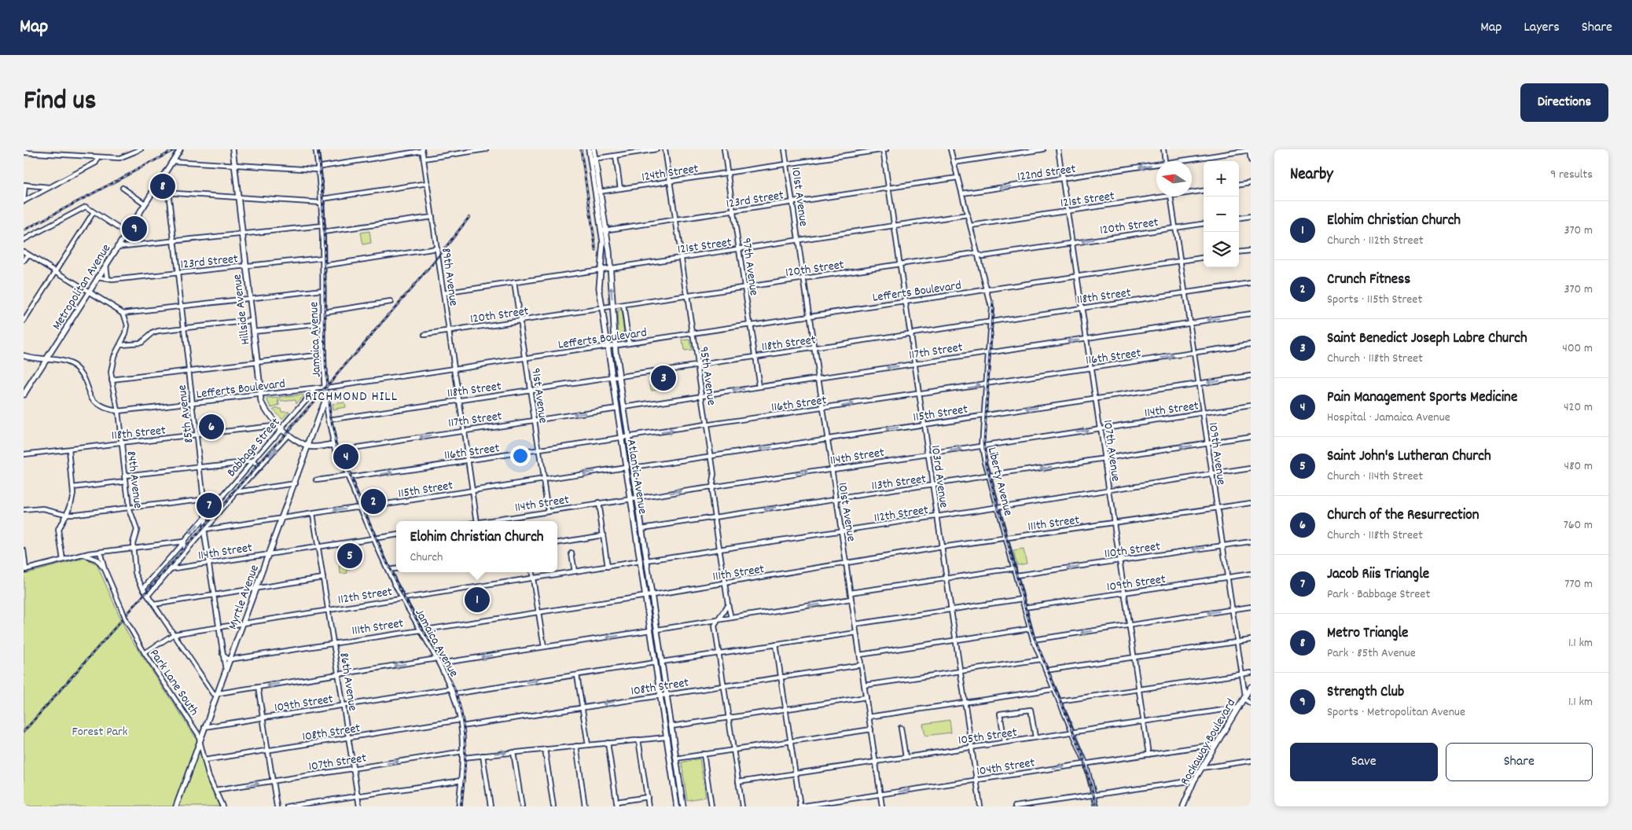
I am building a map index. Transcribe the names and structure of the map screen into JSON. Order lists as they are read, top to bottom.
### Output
{
  "streets": {
    "main road": [
      "Metropolitan Avenue",
      "Hillside Avenue",
      "Jamaica Avenue",
      "Atlantic Avenue",
      "Myrtle Avenue",
      "Rockaway Boulevard"
    ],
    "street": [
      "124th Street",
      "122nd Street",
      "101st Avenue",
      "123rd Street",
      "121st Street",
      "120th Street",
      "97th Avenue",
      "89th Avenue",
      "Lefferts Boulevard",
      "118th Street",
      "117th Street",
      "116th Street",
      "95th Avenue",
      "91st Avenue",
      "114th Street",
      "115th Street",
      "85th Avenue",
      "Babbage Street",
      "107th Avenue",
      "109th Avenue",
      "103rd Avenue",
      "84th Avenue",
      "113th Street",
      "Liberty Avenue",
      "112th Street",
      "111th Street",
      "110th Street",
      "109th Street",
      "Park Lane South",
      "86th Avenue",
      "108th Street",
      "105th Street",
      "107th Street",
      "104th Street"
    ]
  },
  "crossings": [
    ["124th Street", "101st Avenue"],
    ["124th Street", "97th Avenue"],
    ["124th Street", "95th Avenue"],
    ["124th Street", "Atlantic Avenue"],
    ["124th Street", "103rd Avenue"],
    ["122nd Street", "107th Avenue"],
    ["122nd Street", "Liberty Avenue"],
    ["101st Avenue", "123rd Street"],
    ["101st Avenue", "121st Street"],
    ["101st Avenue", "120th Street"],
    ["101st Avenue", "Lefferts Boulevard"],
    ["101st Avenue", "118th Street"],
    ["101st Avenue", "117th Street"],
    ["101st Avenue", "116th Street"],
    ["101st Avenue", "114th Street"],
    ["101st Avenue", "115th Street"],
    ["101st Avenue", "113th Street"],
    ["101st Avenue", "112th Street"],
    ["101st Avenue", "111th Street"],
    ["101st Avenue", "108th Street"],
    ["101st Avenue", "105th Street"],
    ["101st Avenue", "104th Street"],
    ["123rd Street", "97th Avenue"],
    ["123rd Street", "Metropolitan Avenue"],
    ["123rd Street", "Hillside Avenue"],
    ["123rd Street", "Jamaica Avenue"],
    ["123rd Street", "95th Avenue"],
    ["123rd Street", "85th Avenue"],
    ["123rd Street", "Atlantic Avenue"],
    ["123rd Street", "103rd Avenue"],
    ["123rd Street", "Liberty Avenue"],
    ["121st Street", "97th Avenue"],
    ["121st Street", "89th Avenue"],
    ["121st Street", "95th Avenue"],
    ["121st Street", "91st Avenue"],
    ["121st Street", "107th Avenue"],
    ["121st Street", "Atlantic Avenue"],
    ["121st Street", "103rd Avenue"],
    ["121st Street", "Liberty Avenue"],
    ["120th Street", "97th Avenue"],
    ["120th Street", "89th Avenue"],
    ["120th Street", "95th Avenue"],
    ["120th Street", "91st Avenue"],
    ["120th Street", "107th Avenue"],
    ["120th Street", "109th Avenue"],
    ["120th Street", "Atlantic Avenue"],
    ["120th Street", "103rd Avenue"],
    ["120th Street", "Liberty Avenue"],
    ["97th Avenue", "Lefferts Boulevard"],
    ["97th Avenue", "118th Street"],
    ["97th Avenue", "117th Street"],
    ["89th Avenue", "Lefferts Boulevard"],
    ["89th Avenue", "118th Street"],
    ["89th Avenue", "117th Street"],
    ["89th Avenue", "116th Street"],
    ["89th Avenue", "115th Street"],
    ["Metropolitan Avenue", "Lefferts Boulevard"],
    ["Metropolitan Avenue", "85th Avenue"],
    ["Lefferts Boulevard", "Hillside Avenue"],
    ["Lefferts Boulevard", "Jamaica Avenue"],
    ["Lefferts Boulevard", "95th Avenue"],
    ["Lefferts Boulevard", "91st Avenue"],
    ["Lefferts Boulevard", "85th Avenue"],
    ["Lefferts Boulevard", "Babbage Street"],
    ["Lefferts Boulevard", "107th Avenue"],
    ["Lefferts Boulevard", "109th Avenue"],
    ["Lefferts Boulevard", "Atlantic Avenue"],
    ["Lefferts Boulevard", "103rd Avenue"],
    ["Lefferts Boulevard", "84th Avenue"],
    ["Lefferts Boulevard", "Liberty Avenue"],
    ["118th Street", "Hillside Avenue"],
    ["118th Street", "Jamaica Avenue"],
    ["118th Street", "95th Avenue"],
    ["118th Street", "91st Avenue"],
    ["118th Street", "85th Avenue"],
    ["118th Street", "107th Avenue"],
    ["118th Street", "109th Avenue"],
    ["118th Street", "Atlantic Avenue"],
    ["118th Street", "103rd Avenue"],
    ["118th Street", "84th Avenue"],
    ["118th Street", "Liberty Avenue"],
    ["Hillside Avenue", "Babbage Street"],
    ["Hillside Avenue", "Myrtle Avenue"],
    ["Jamaica Avenue", "117th Street"],
    ["Jamaica Avenue", "116th Street"],
    ["Jamaica Avenue", "114th Street"],
    ["Jamaica Avenue", "115th Street"],
    ["Jamaica Avenue", "112th Street"],
    ["Jamaica Avenue", "111th Street"],
    ["Jamaica Avenue", "109th Street"],
    ["Jamaica Avenue", "Myrtle Avenue"],
    ["Jamaica Avenue", "108th Street"],
    ["Jamaica Avenue", "107th Street"],
    ["117th Street", "95th Avenue"],
    ["117th Street", "91st Avenue"],
    ["117th Street", "107th Avenue"],
    ["117th Street", "109th Avenue"],
    ["117th Street", "Atlantic Avenue"],
    ["117th Street", "103rd Avenue"],
    ["117th Street", "Liberty Avenue"],
    ["116th Street", "95th Avenue"],
    ["116th Street", "91st Avenue"],
    ["116th Street", "107th Avenue"],
    ["116th Street", "109th Avenue"],
    ["116th Street", "Atlantic Avenue"],
    ["116th Street", "103rd Avenue"],
    ["116th Street", "Liberty Avenue"],
    ["95th Avenue", "114th Street"],
    ["95th Avenue", "115th Street"],
    ["95th Avenue", "113th Street"],
    ["95th Avenue", "112th Street"],
    ["95th Avenue", "111th Street"],
    ["91st Avenue", "114th Street"],
    ["91st Avenue", "115th Street"],
    ["114th Street", "85th Avenue"],
    ["114th Street", "107th Avenue"],
    ["114th Street", "109th Avenue"],
    ["114th Street", "Atlantic Avenue"],
    ["114th Street", "103rd Avenue"],
    ["114th Street", "Liberty Avenue"],
    ["114th Street", "Myrtle Avenue"],
    ["114th Street", "86th Avenue"],
    ["115th Street", "85th Avenue"],
    ["115th Street", "107th Avenue"],
    ["115th Street", "109th Avenue"],
    ["115th Street", "Atlantic Avenue"],
    ["115th Street", "103rd Avenue"],
    ["115th Street", "Liberty Avenue"],
    ["115th Street", "Myrtle Avenue"],
    ["115th Street", "86th Avenue"],
    ["85th Avenue", "Babbage Street"],
    ["85th Avenue", "112th Street"],
    ["85th Avenue", "Myrtle Avenue"],
    ["Babbage Street", "84th Avenue"],
    ["107th Avenue", "113th Street"],
    ["107th Avenue", "112th Street"],
    ["107th Avenue", "111th Street"],
    ["107th Avenue", "110th Street"],
    ["107th Avenue", "109th Street"],
    ["107th Avenue", "105th Street"],
    ["107th Avenue", "104th Street"],
    ["109th Avenue", "113th Street"],
    ["109th Avenue", "112th Street"],
    ["109th Avenue", "111th Street"],
    ["109th Avenue", "110th Street"],
    ["109th Avenue", "109th Street"],
    ["109th Avenue", "Rockaway Boulevard"],
    ["Atlantic Avenue", "113th Street"],
    ["Atlantic Avenue", "112th Street"],
    ["Atlantic Avenue", "111th Street"],
    ["Atlantic Avenue", "108th Street"],
    ["103rd Avenue", "113th Street"],
    ["103rd Avenue", "112th Street"],
    ["103rd Avenue", "111th Street"],
    ["103rd Avenue", "105th Street"],
    ["103rd Avenue", "104th Street"],
    ["84th Avenue", "112th Street"],
    ["84th Avenue", "Myrtle Avenue"],
    ["113th Street", "Liberty Avenue"],
    ["Liberty Avenue", "112th Street"],
    ["Liberty Avenue", "111th Street"],
    ["Liberty Avenue", "110th Street"],
    ["Liberty Avenue", "109th Street"],
    ["Liberty Avenue", "105th Street"],
    ["Liberty Avenue", "104th Street"],
    ["112th Street", "Myrtle Avenue"],
    ["112th Street", "Park Lane South"],
    ["112th Street", "86th Avenue"],
    ["111th Street", "Myrtle Avenue"],
    ["111th Street", "86th Avenue"],
    ["109th Street", "Myrtle Avenue"],
    ["109th Street", "86th Avenue"],
    ["Myrtle Avenue", "Park Lane South"],
    ["Park Lane South", "108th Street"],
    ["Park Lane South", "107th Street"],
    ["86th Avenue", "108th Street"],
    ["86th Avenue", "107th Street"],
    ["105th Street", "Rockaway Boulevard"],
    ["Rockaway Boulevard", "104th Street"]
  ],
  "one_way": [
    "122nd Street",
    "117th Street",
    "116th Street",
    "114th Street",
    "115th Street",
    "113th Street",
    "110th Street",
    "104th Street"
  ],
  "districts": ["RICHMOND HILL"],
  "parks": ["Forest Park"],
  "north": "left",
  "page": {
    "header": "Map",
    "nav": ["Map", "Layers", "Share"],
    "title": "Find us",
    "buttons": [
      "Directions",
      ["Save", "Share"]
    ],
    "heading": ["Nearby", "9 results"],
    "map_buttons": ["+", "−"],
    "pins": [
      "8",
      "9",
      "3",
      "6",
      "4",
      "2",
      "7",
      "5",
      "1"
    ],
    "list": [
      {
        "mark": "1",
        "name": "Elohim Christian Church",
        "note": "Church · 112th Street",
        "value": "370 m"
      },
      {
        "mark": "2",
        "name": "Crunch Fitness",
        "note": "Sports · 115th Street",
        "value": "370 m"
      },
      {
        "mark": "3",
        "name": "Saint Benedict Joseph Labre Church",
        "note": "Church · 118th Street",
        "value": "400 m"
      },
      {
        "mark": "4",
        "name": "Pain Management Sports Medicine",
        "note": "Hospital · Jamaica Avenue",
        "value": "420 m"
      },
      {
        "mark": "5",
        "name": "Saint John's Lutheran Church",
        "note": "Church · 114th Street",
        "value": "480 m"
      },
      {
        "mark": "6",
        "name": "Church of the Resurrection",
        "note": "Church · 118th Street",
        "value": "760 m"
      },
      {
        "mark": "7",
        "name": "Jacob Riis Triangle",
        "note": "Park · Babbage Street",
        "value": "770 m"
      },
      {
        "mark": "8",
        "name": "Metro Triangle",
        "note": "Park · 85th Avenue",
        "value": "1.1 km"
      },
      {
        "mark": "9",
        "name": "Strength Club",
        "note": "Sports · Metropolitan Avenue",
        "value": "1.1 km"
      }
    ],
    "popup": ["Elohim Christian Church", "Church"]
  }
}
